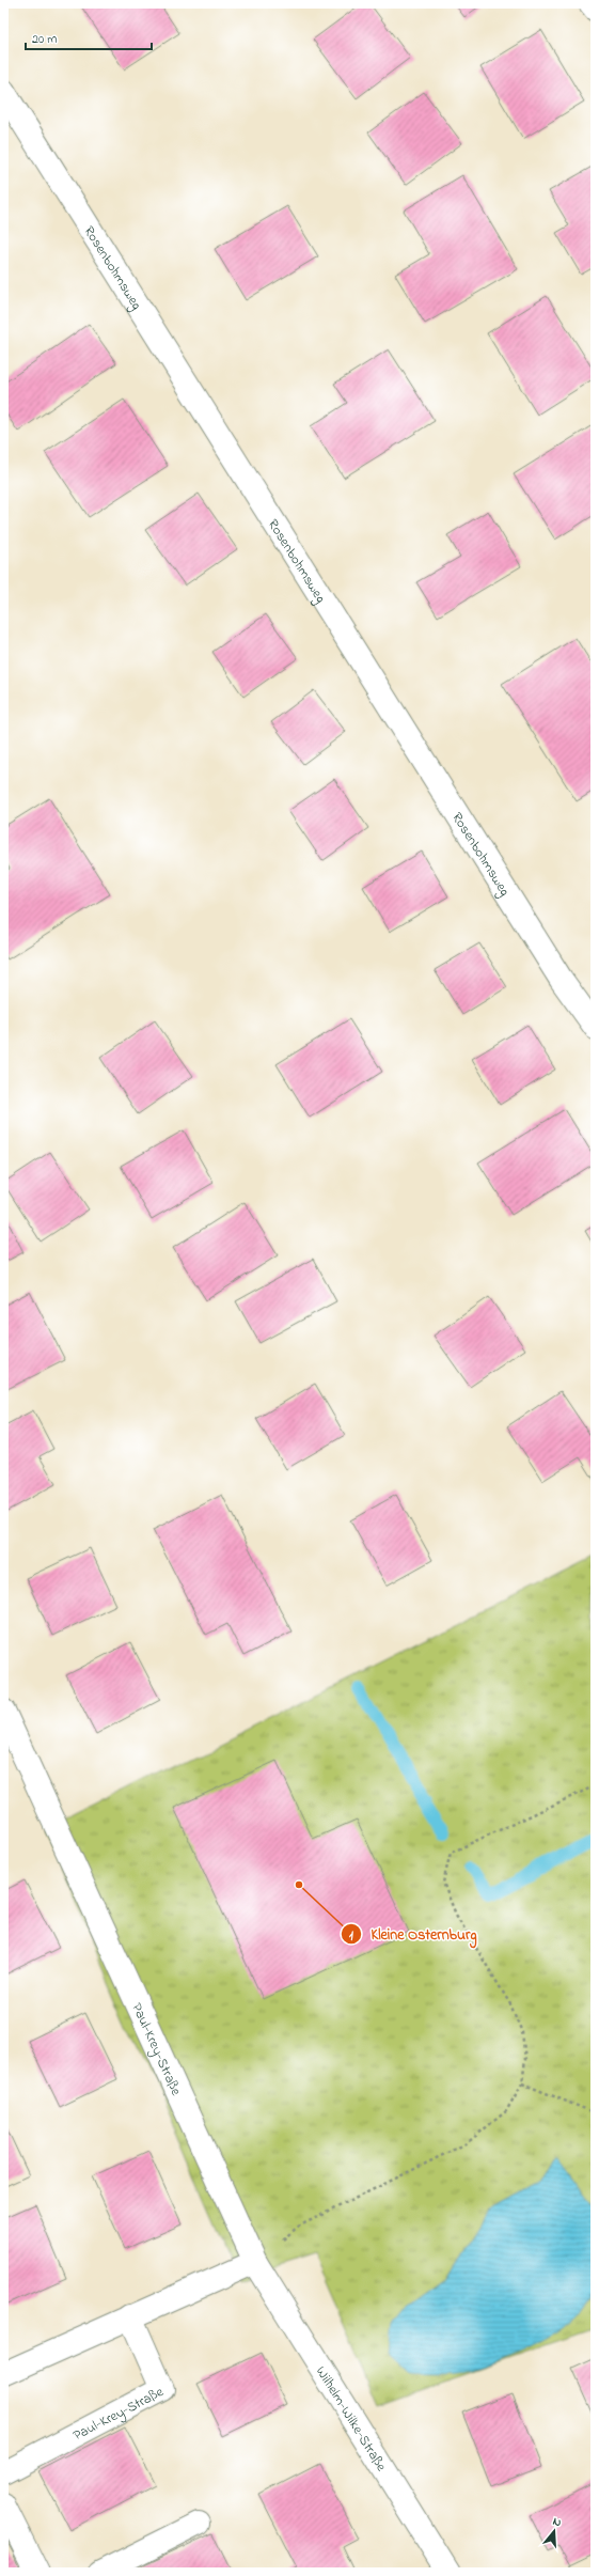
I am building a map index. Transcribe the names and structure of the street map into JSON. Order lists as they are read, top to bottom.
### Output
{
  "streets": {
    "street": ["Rosenbohmsweg", "Paul-Krey-Straße", "Wilhelm-Wilke-Straße"]
  },
  "crossings": [
    ["Paul-Krey-Straße", "Wilhelm-Wilke-Straße"]
  ],
  "places": ["Kleine Osternburg"],
  "scale_bar": "20 m",
  "north": "top"
}
